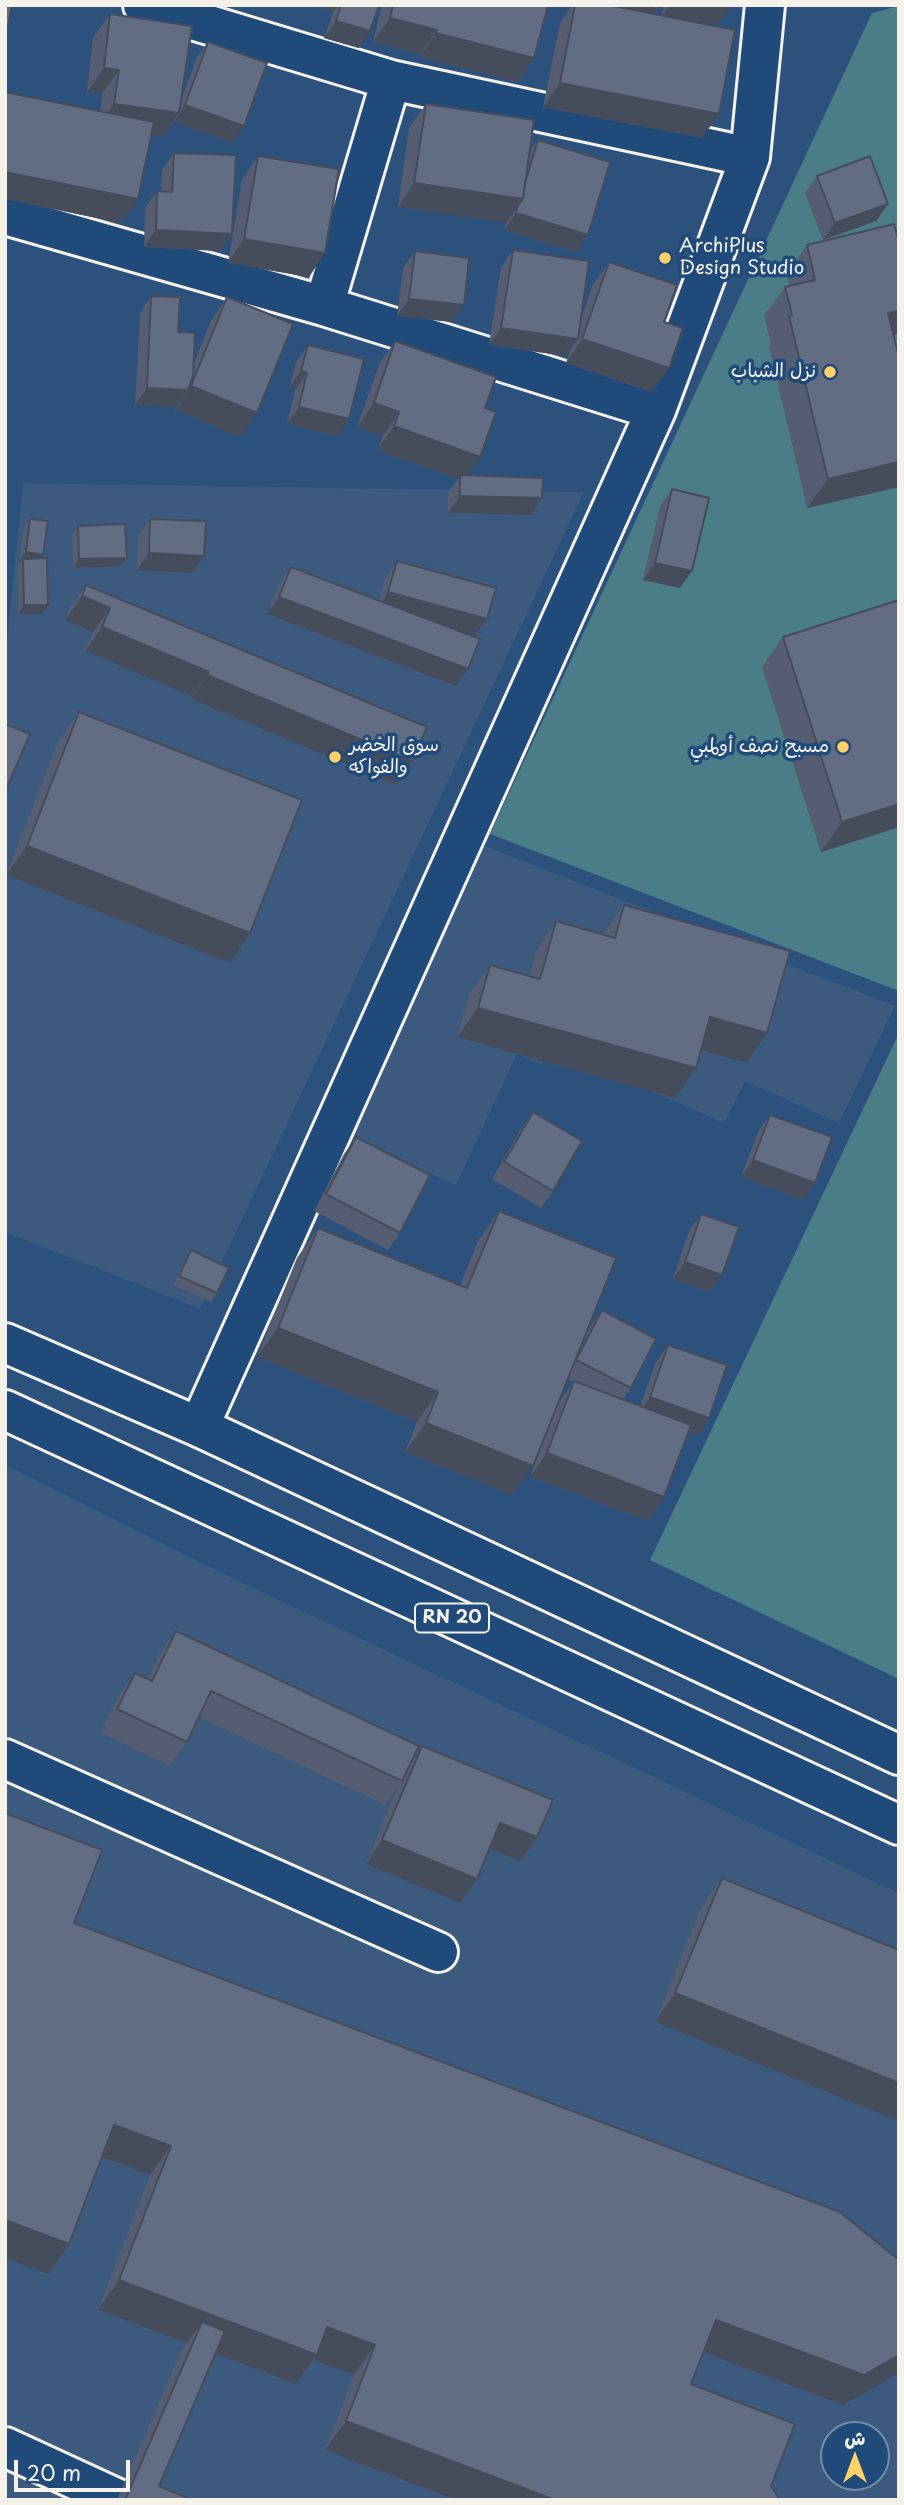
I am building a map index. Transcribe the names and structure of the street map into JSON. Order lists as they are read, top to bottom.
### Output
{
  "streets": {
    "main road": ["RN 20"]
  },
  "places": [
    "ArchiPlus Design Studio",
    "نزل الشباب",
    "مسبح نصف أولمبي",
    "سوق الخضر والفواكه"
  ],
  "scale_bar": "20 m",
  "north": "top"
}
